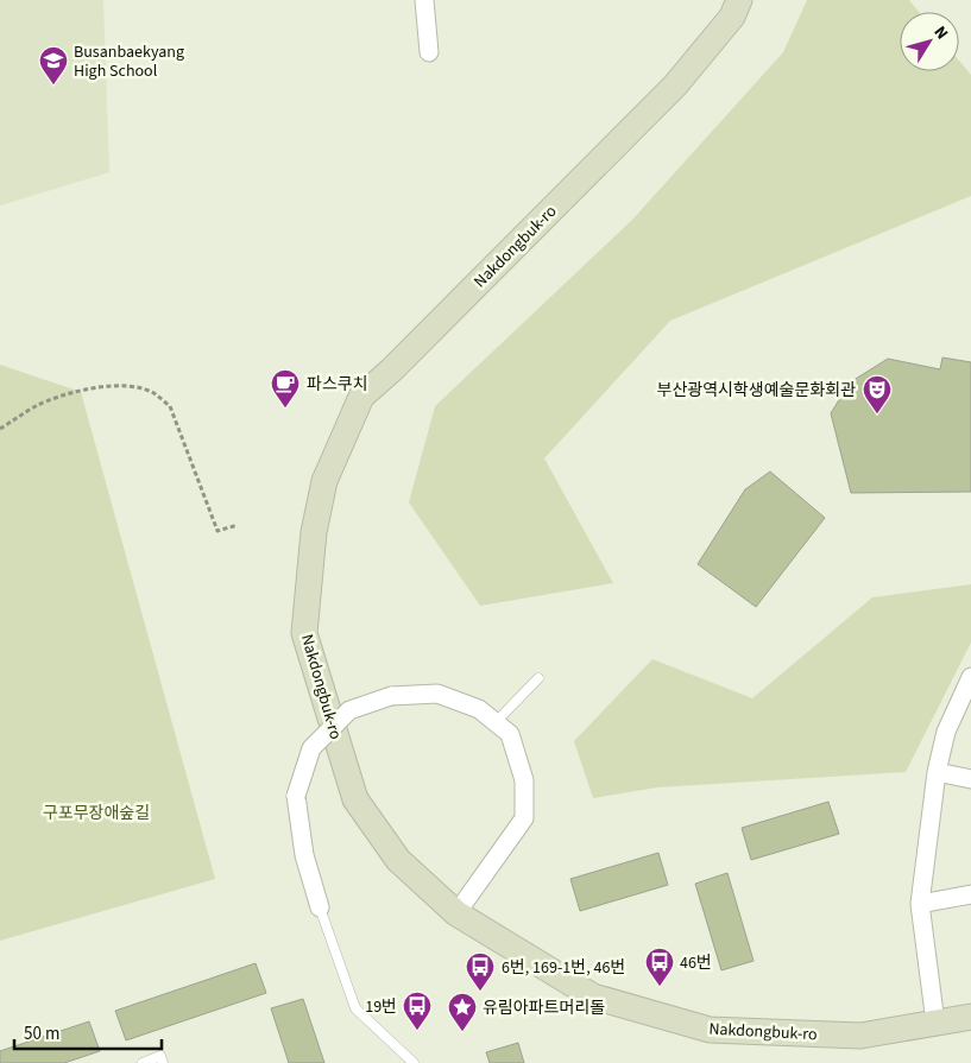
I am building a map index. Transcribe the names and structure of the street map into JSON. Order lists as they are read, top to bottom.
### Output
{
  "streets": {
    "main road": ["Nakdongbuk-ro"]
  },
  "parks": ["구포무장애숲길"],
  "places": {
    "school or university": ["Busanbaekyang High School"],
    "cafe": ["파스쿠치"],
    "theatre": ["부산광역시학생예술문화회관"],
    "bus stop": ["46번", "6번, 169-1번, 46번", "19번"],
    "place": ["유림아파트머리돌"]
  },
  "scale_bar": "50 m",
  "north": "top right"
}
